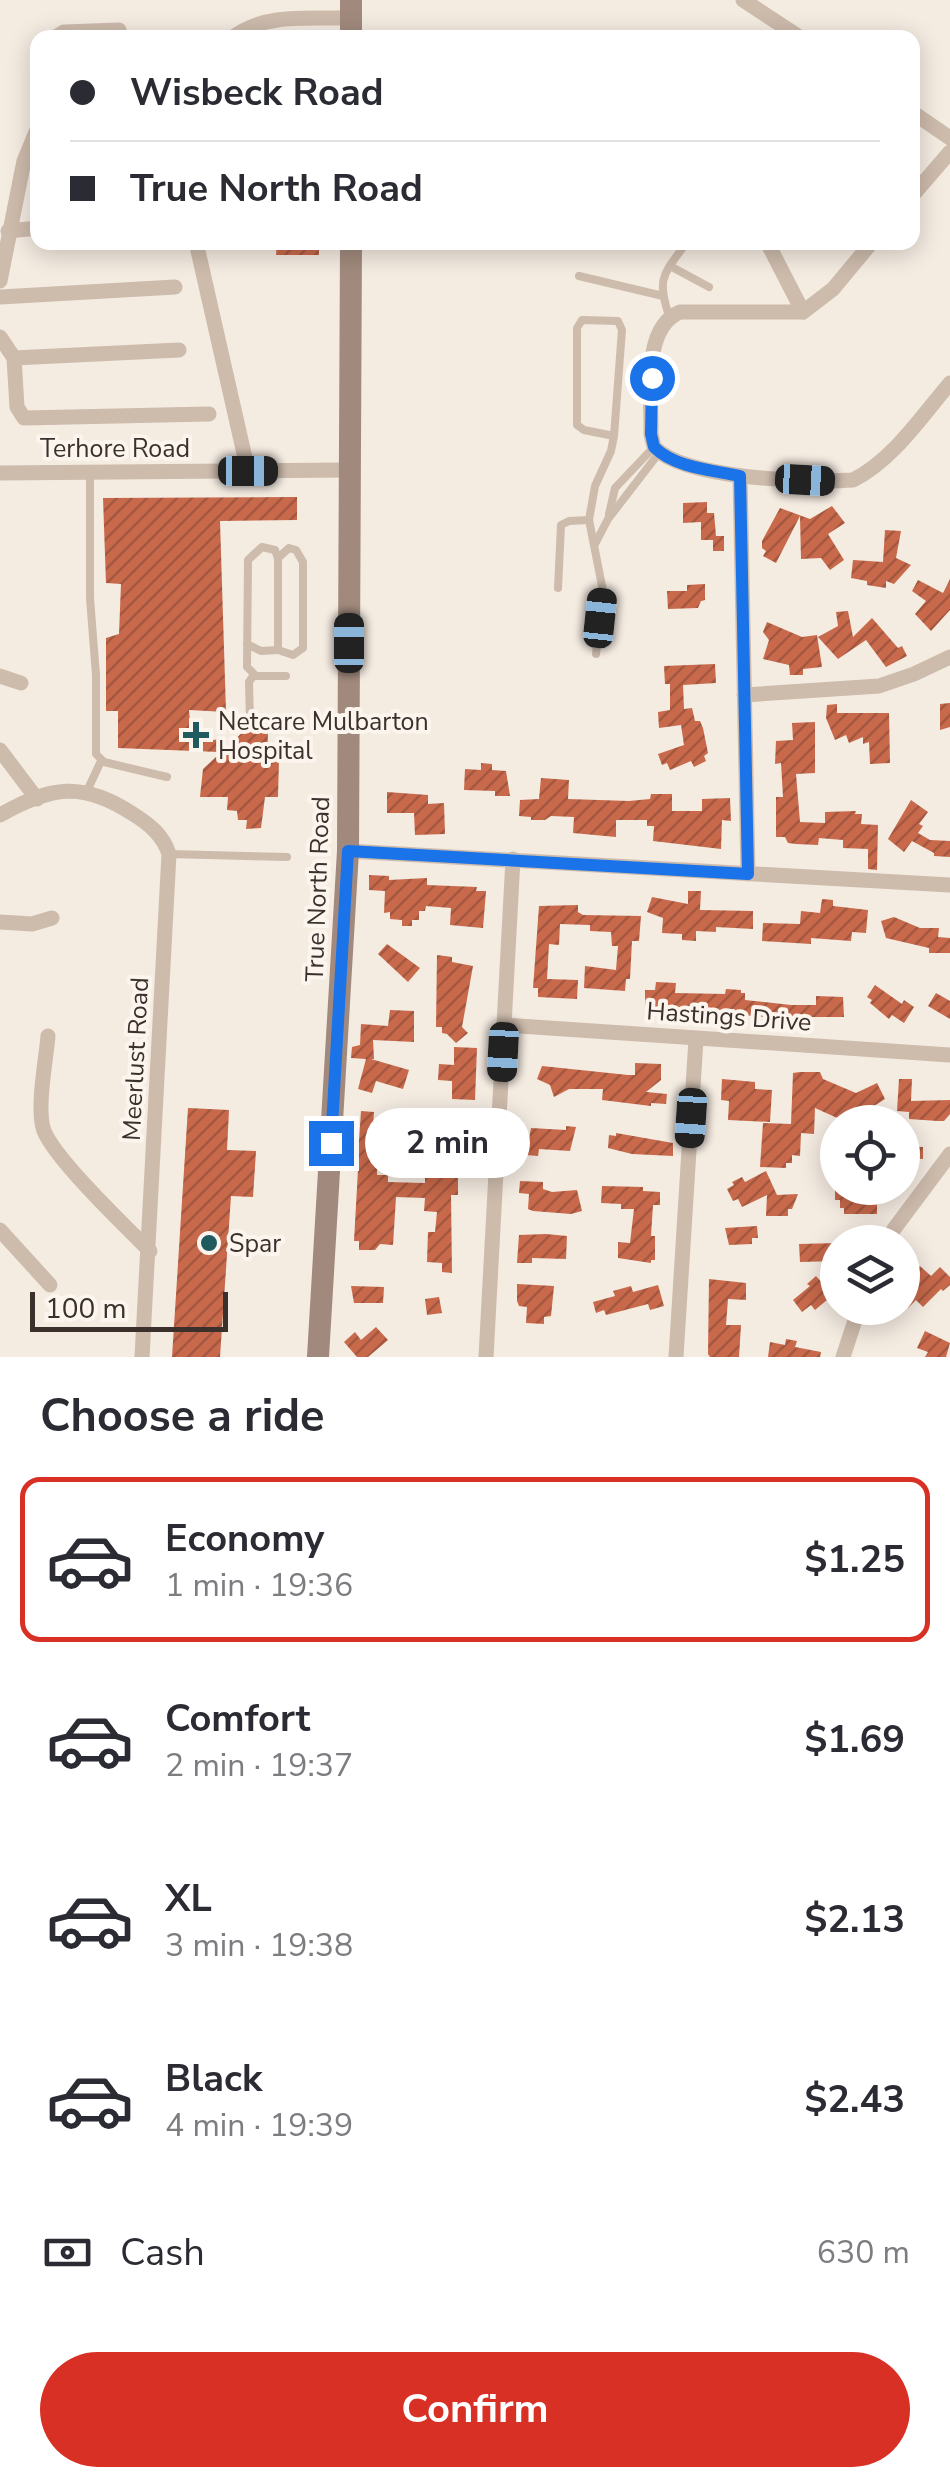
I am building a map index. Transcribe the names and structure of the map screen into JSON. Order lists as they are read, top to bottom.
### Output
{
  "streets": {
    "main road": ["True North Road"],
    "street": ["Terhore Road", "Hastings Drive", "Meerlust Road"]
  },
  "crossings": [
    ["Terhore Road", "True North Road"]
  ],
  "places": {
    "health": ["Netcare Mulbarton Hospital"],
    "other": ["Spar"]
  },
  "scale_bar": "100 m",
  "page": {
    "banner": ["Wisbeck Road", "True North Road"],
    "bubble": "2 min",
    "scale": "100 m",
    "heading": "Choose a ride",
    "list": [
      {
        "name": "Economy",
        "note": "1 min · 19:36",
        "value": "$1.25"
      },
      {
        "name": "Comfort",
        "note": "2 min · 19:37",
        "value": "$1.69"
      },
      {
        "name": "XL",
        "note": "3 min · 19:38",
        "value": "$2.13"
      },
      {
        "name": "Black",
        "note": "4 min · 19:39",
        "value": "$2.43"
      }
    ],
    "pay": ["Cash", "630 m"],
    "buttons": "Confirm"
  }
}
